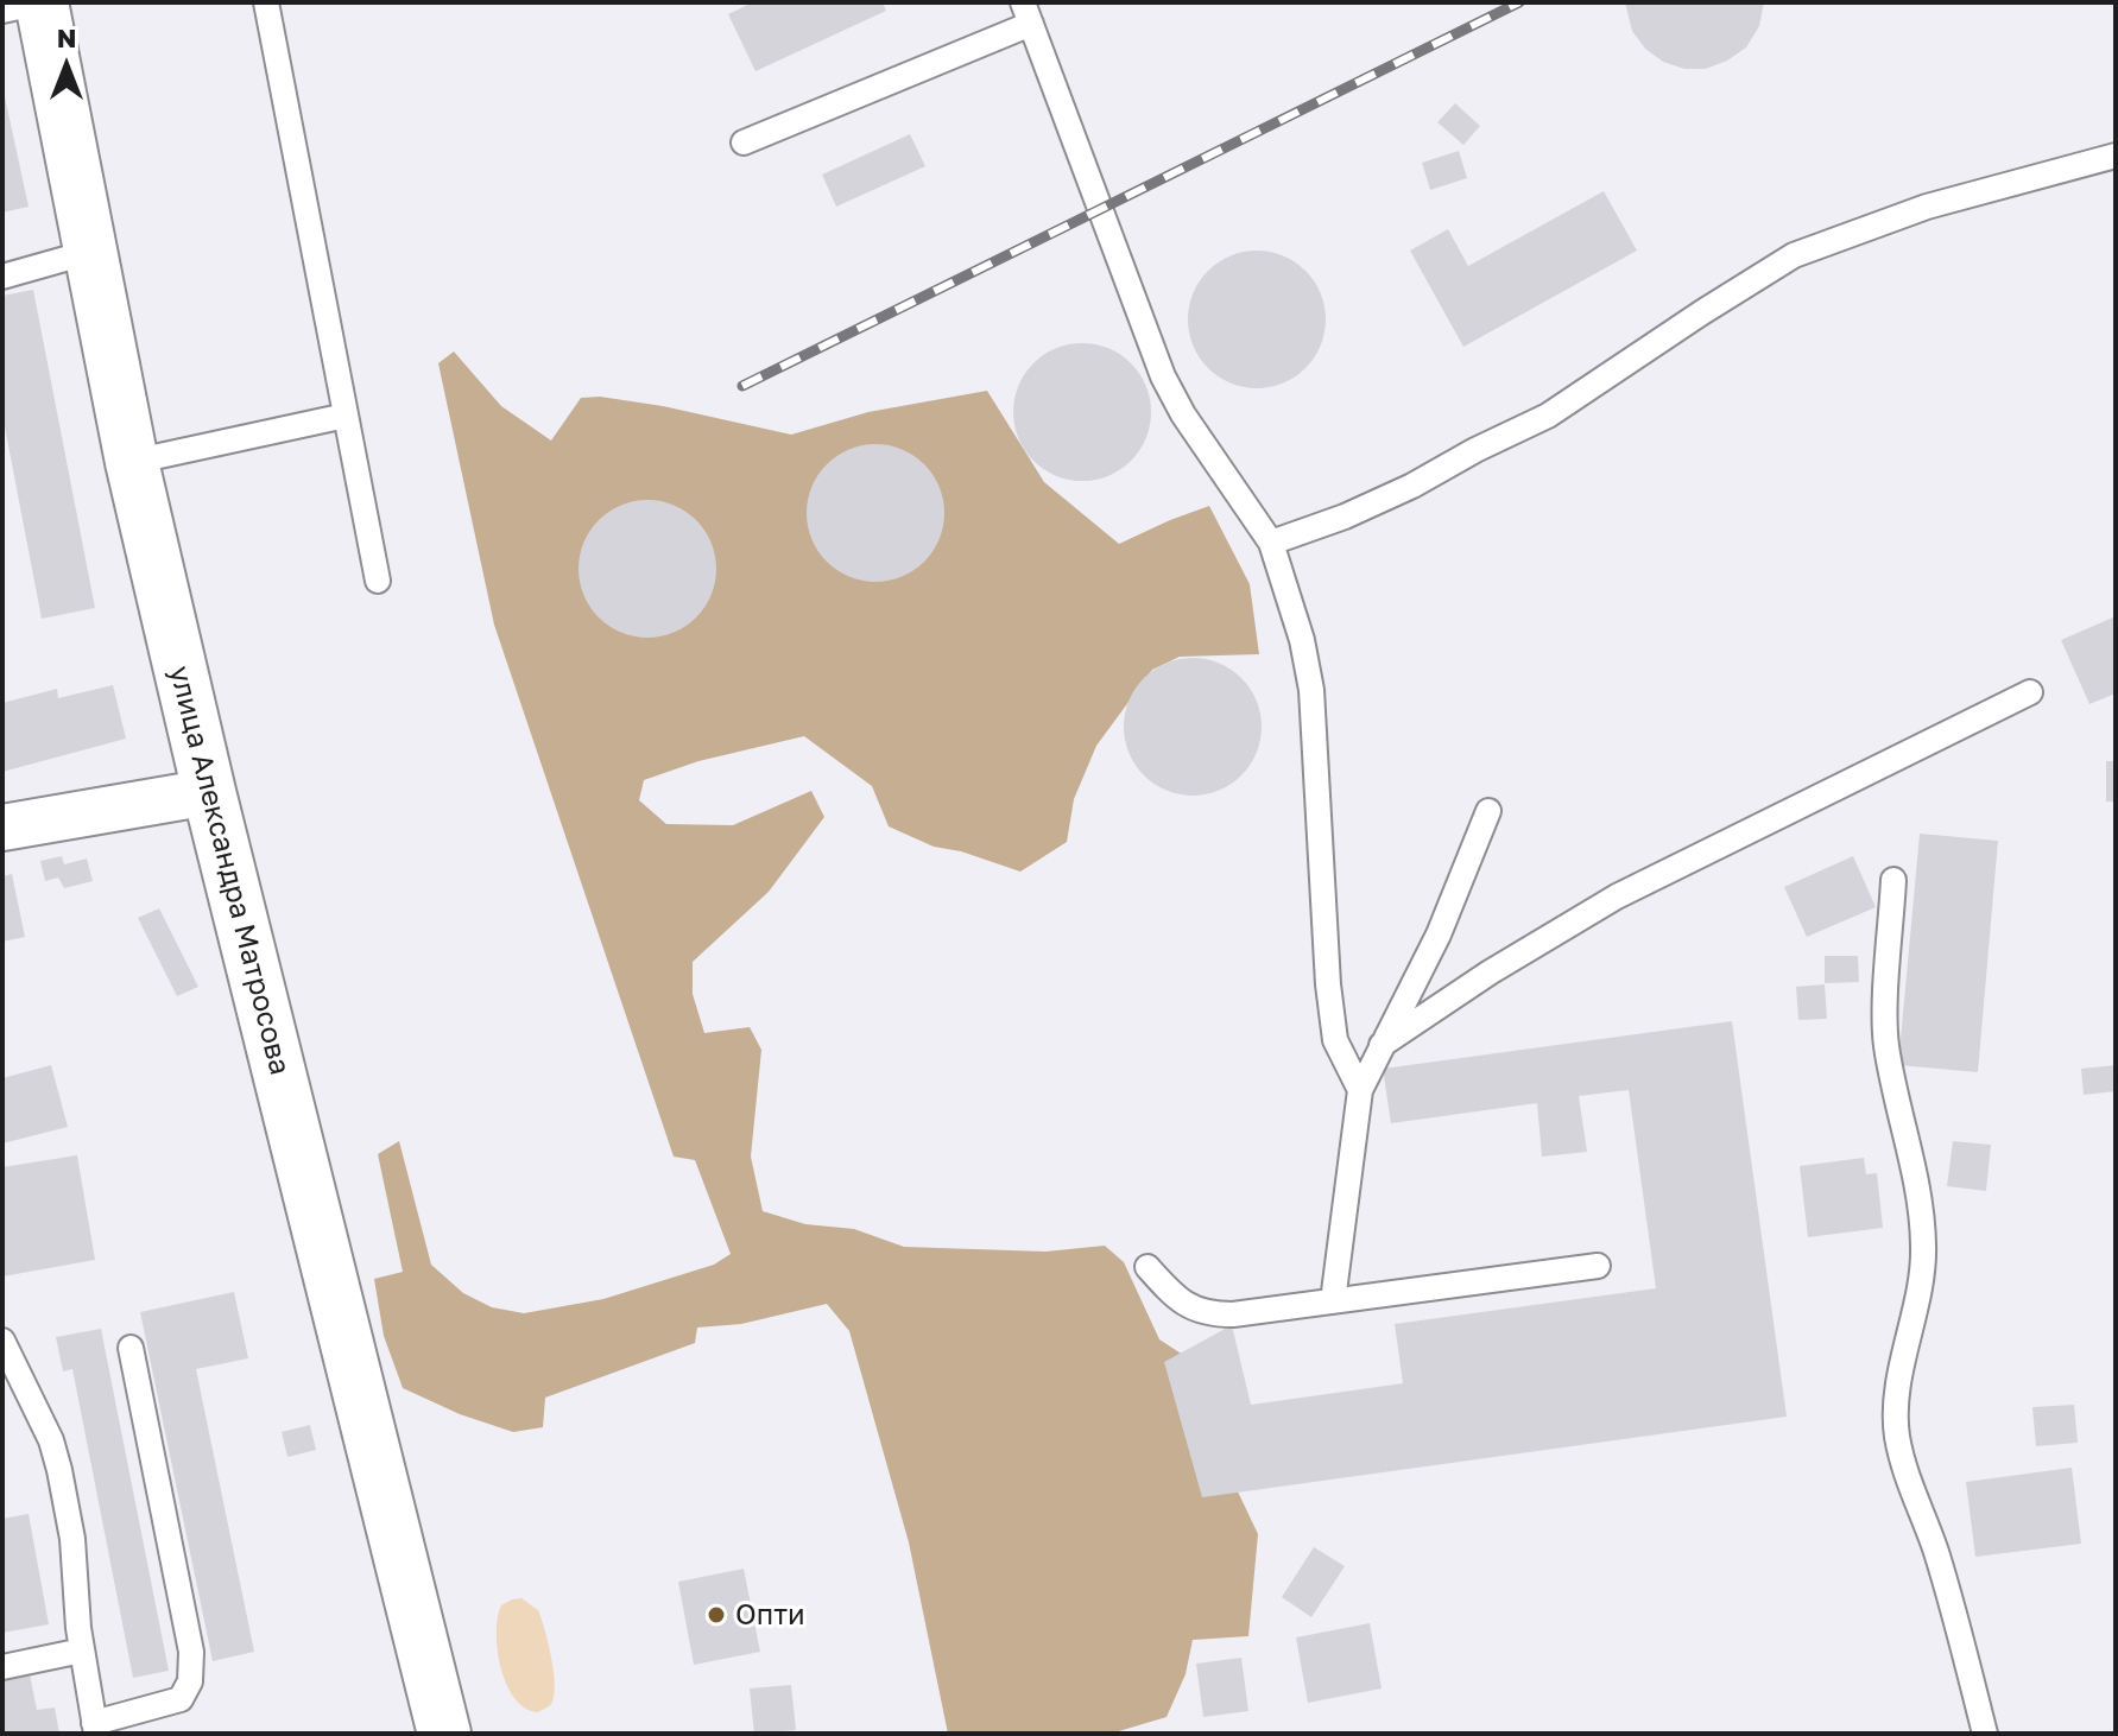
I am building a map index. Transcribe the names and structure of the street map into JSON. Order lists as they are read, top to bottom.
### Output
{
  "streets": {
    "street": ["улица Александра Матросова"]
  },
  "places": ["Опти"],
  "north": "top"
}
